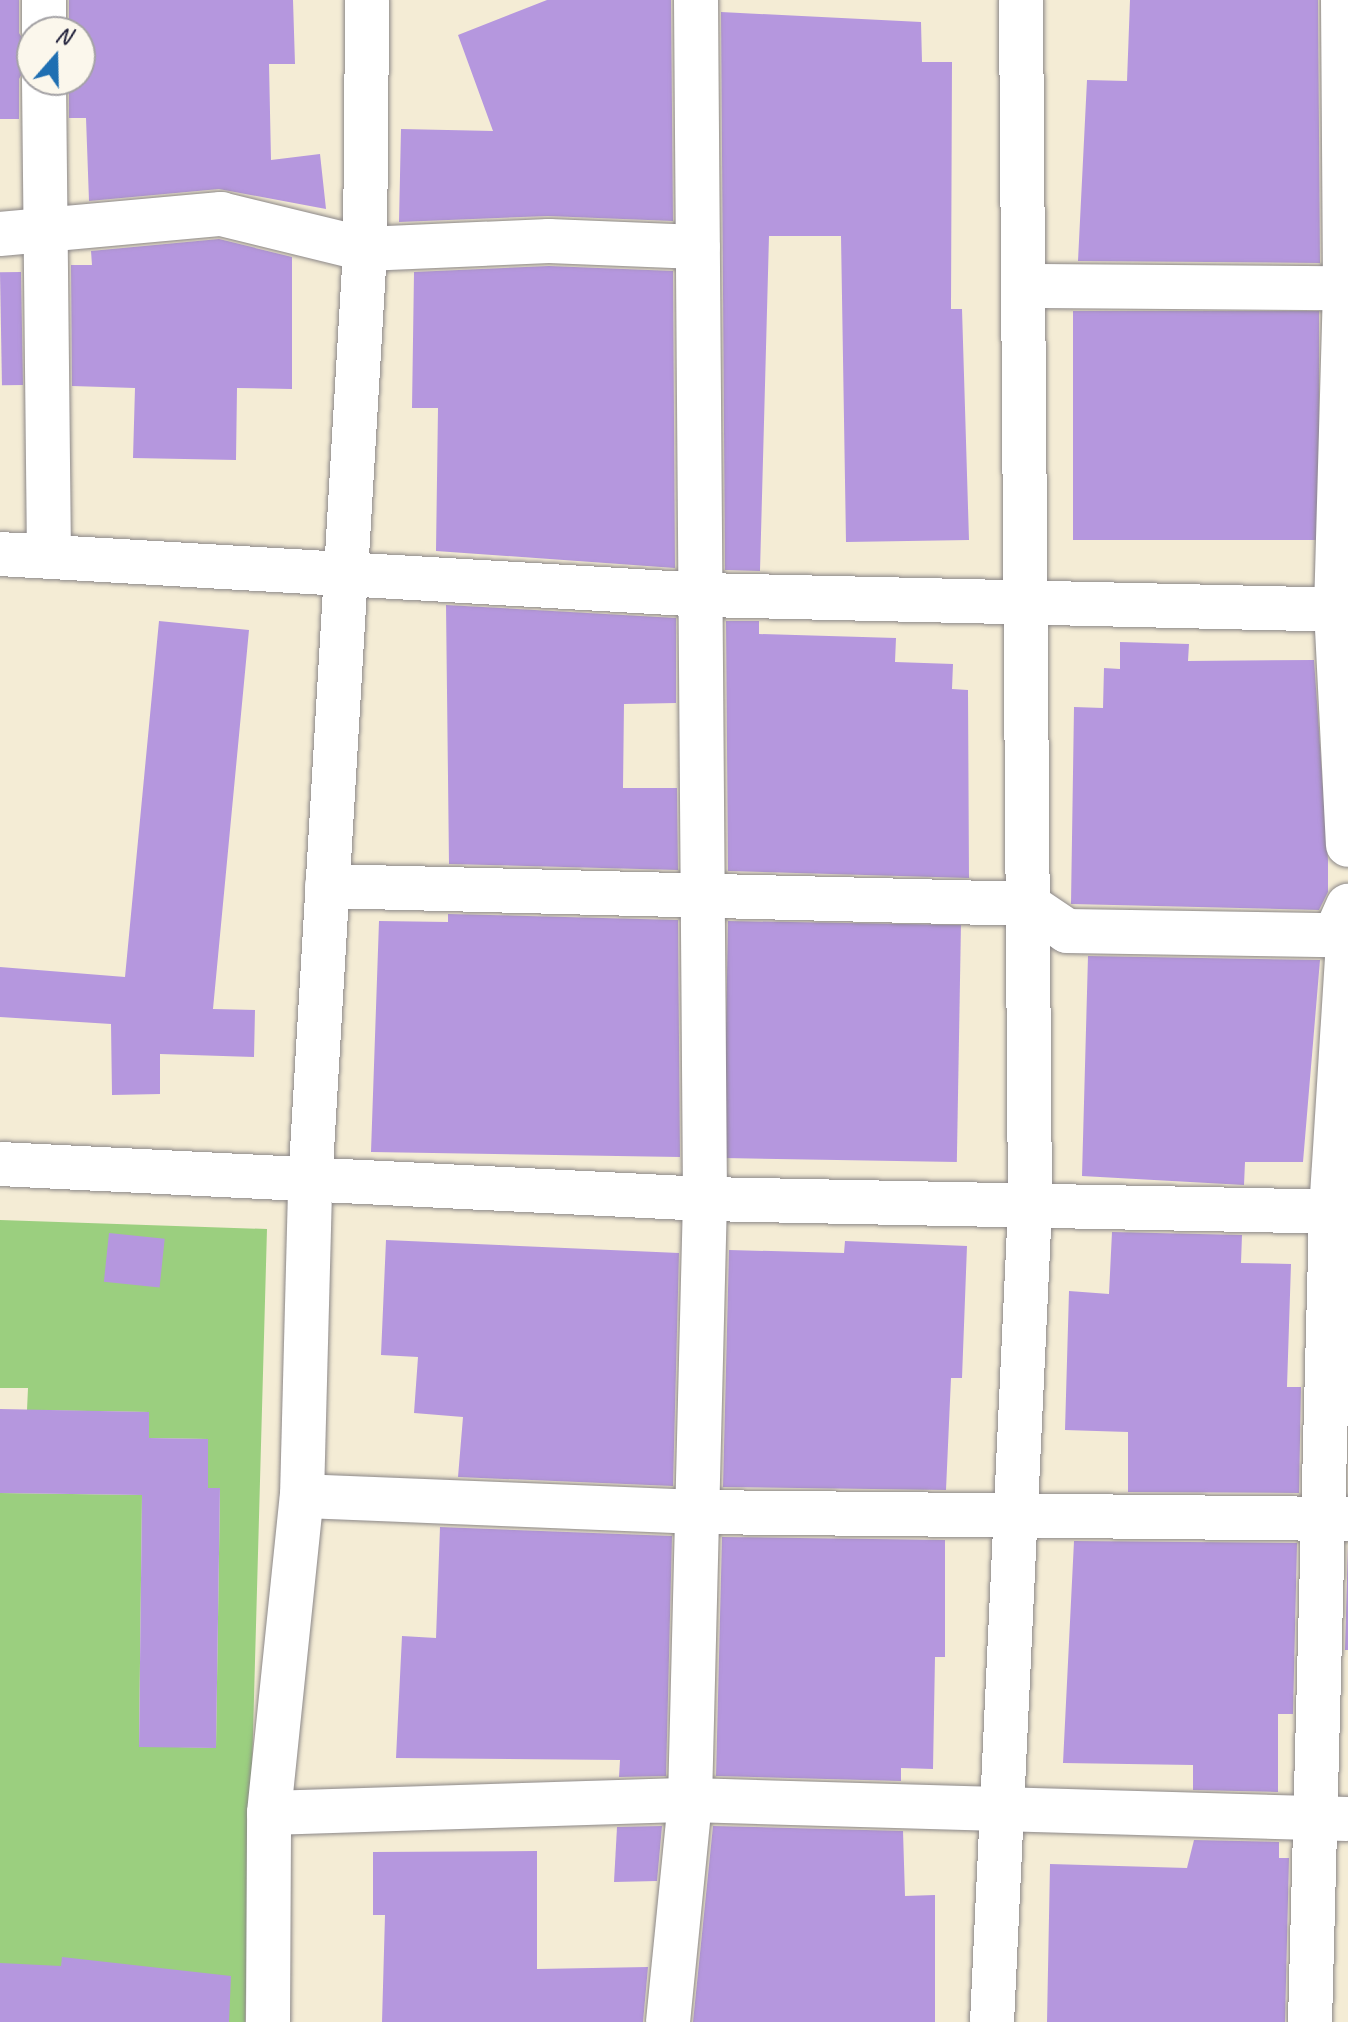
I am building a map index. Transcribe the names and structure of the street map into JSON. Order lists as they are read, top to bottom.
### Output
{
  "north": "top"
}
